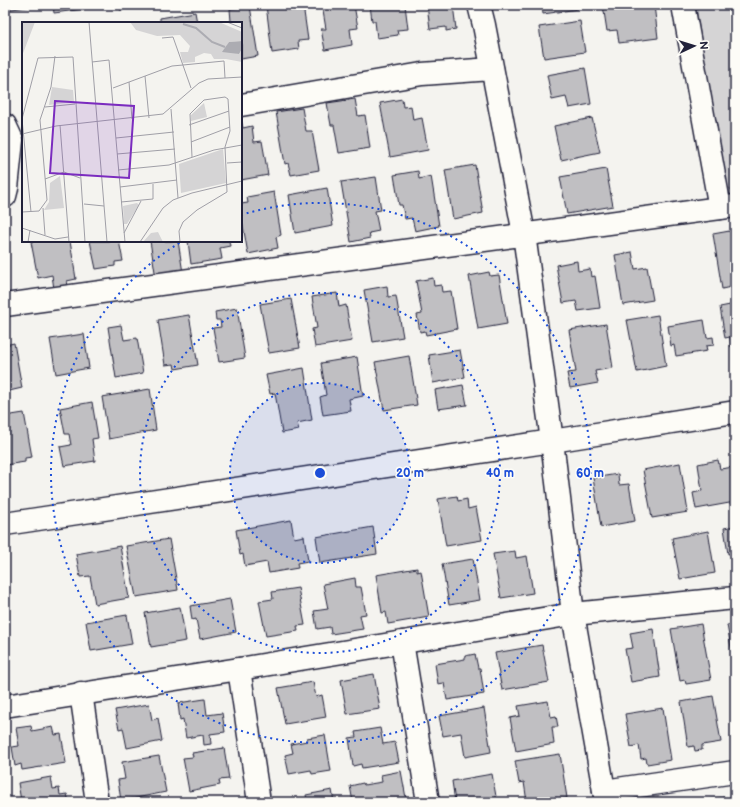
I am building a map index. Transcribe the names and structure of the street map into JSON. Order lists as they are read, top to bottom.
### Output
{
  "north": "right",
  "rings": ["20 m", "40 m", "60 m"]
}
